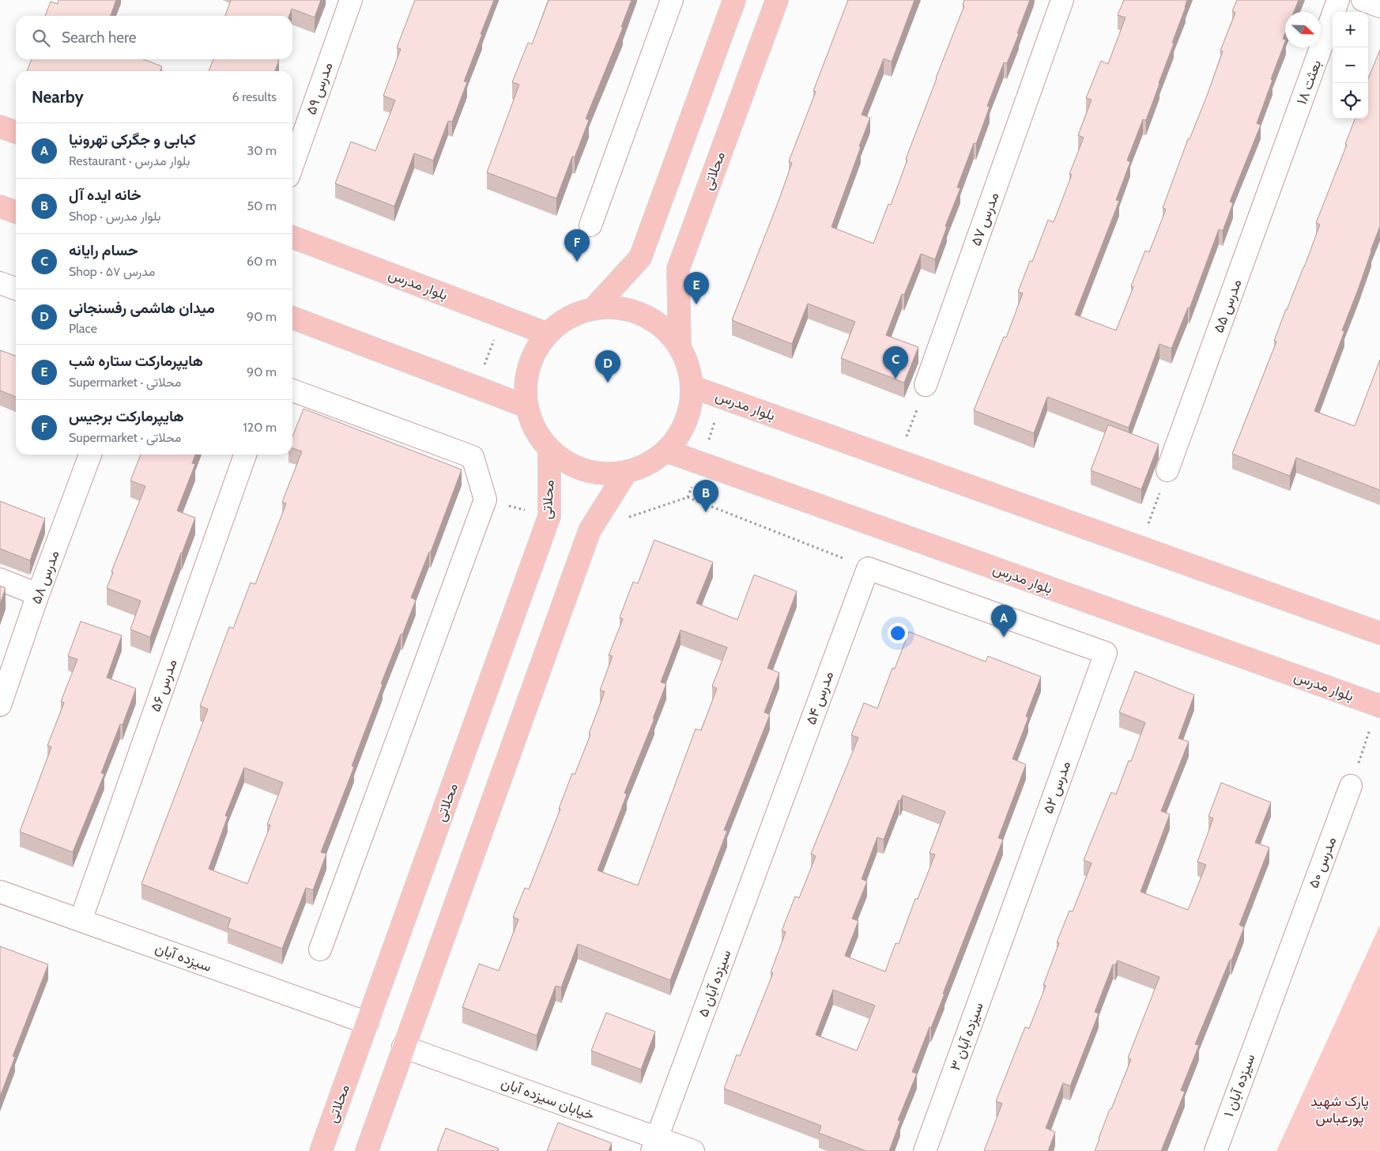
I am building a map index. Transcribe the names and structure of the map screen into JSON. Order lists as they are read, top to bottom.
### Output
{
  "streets": {
    "main road": ["محلاتی", "بلوار مدرس"],
    "street": [
      "بعثت ۱۸",
      "مدرس ۵۹",
      "مدرس ۵۷",
      "مدرس ۵۵",
      "مدرس ۵۸",
      "مدرس ۵۶",
      "مدرس ۵۴",
      "مدرس ۵۲",
      "مدرس ۵۰",
      "سیزده آبان",
      "سیزده آبان ۵",
      "سیزده آبان ۳",
      "سیزده آبان ۱",
      "خیابان سیزده آبان"
    ]
  },
  "crossings": [
    ["بعثت ۱۸", "مدرس ۵۵"],
    ["محلاتی", "سیزده آبان"],
    ["مدرس ۵۶", "سیزده آبان"],
    ["مدرس ۵۴", "مدرس ۵۲"],
    ["مدرس ۵۴", "سیزده آبان ۵"],
    ["مدرس ۵۲", "سیزده آبان ۳"],
    ["مدرس ۵۰", "سیزده آبان ۱"],
    ["سیزده آبان ۵", "خیابان سیزده آبان"]
  ],
  "parks": ["پارک شهید پورعباس"],
  "north": "right",
  "page": {
    "map_buttons": ["+", "−"],
    "search": "Search here",
    "heading": ["Nearby", "6 results"],
    "list": [
      {
        "mark": "A",
        "name": "کبابی و جگرکی تهرونیا",
        "note": "Restaurant · بلوار مدرس",
        "value": "30 m"
      },
      {
        "mark": "B",
        "name": "خانه ایده آل",
        "note": "Shop · بلوار مدرس",
        "value": "50 m"
      },
      {
        "mark": "C",
        "name": "حسام رایانه",
        "note": "Shop · مدرس ۵۷",
        "value": "60 m"
      },
      {
        "mark": "D",
        "name": "میدان هاشمی رفسنجانی",
        "note": "Place",
        "value": "90 m"
      },
      {
        "mark": "E",
        "name": "هایپرمارکت ستاره شب",
        "note": "Supermarket · محلاتی",
        "value": "90 m"
      },
      {
        "mark": "F",
        "name": "هایپرمارکت برجیس",
        "note": "Supermarket · محلاتی",
        "value": "120 m"
      }
    ],
    "pins": [
      "F",
      "E",
      "C",
      "D",
      "B",
      "A"
    ]
  }
}
